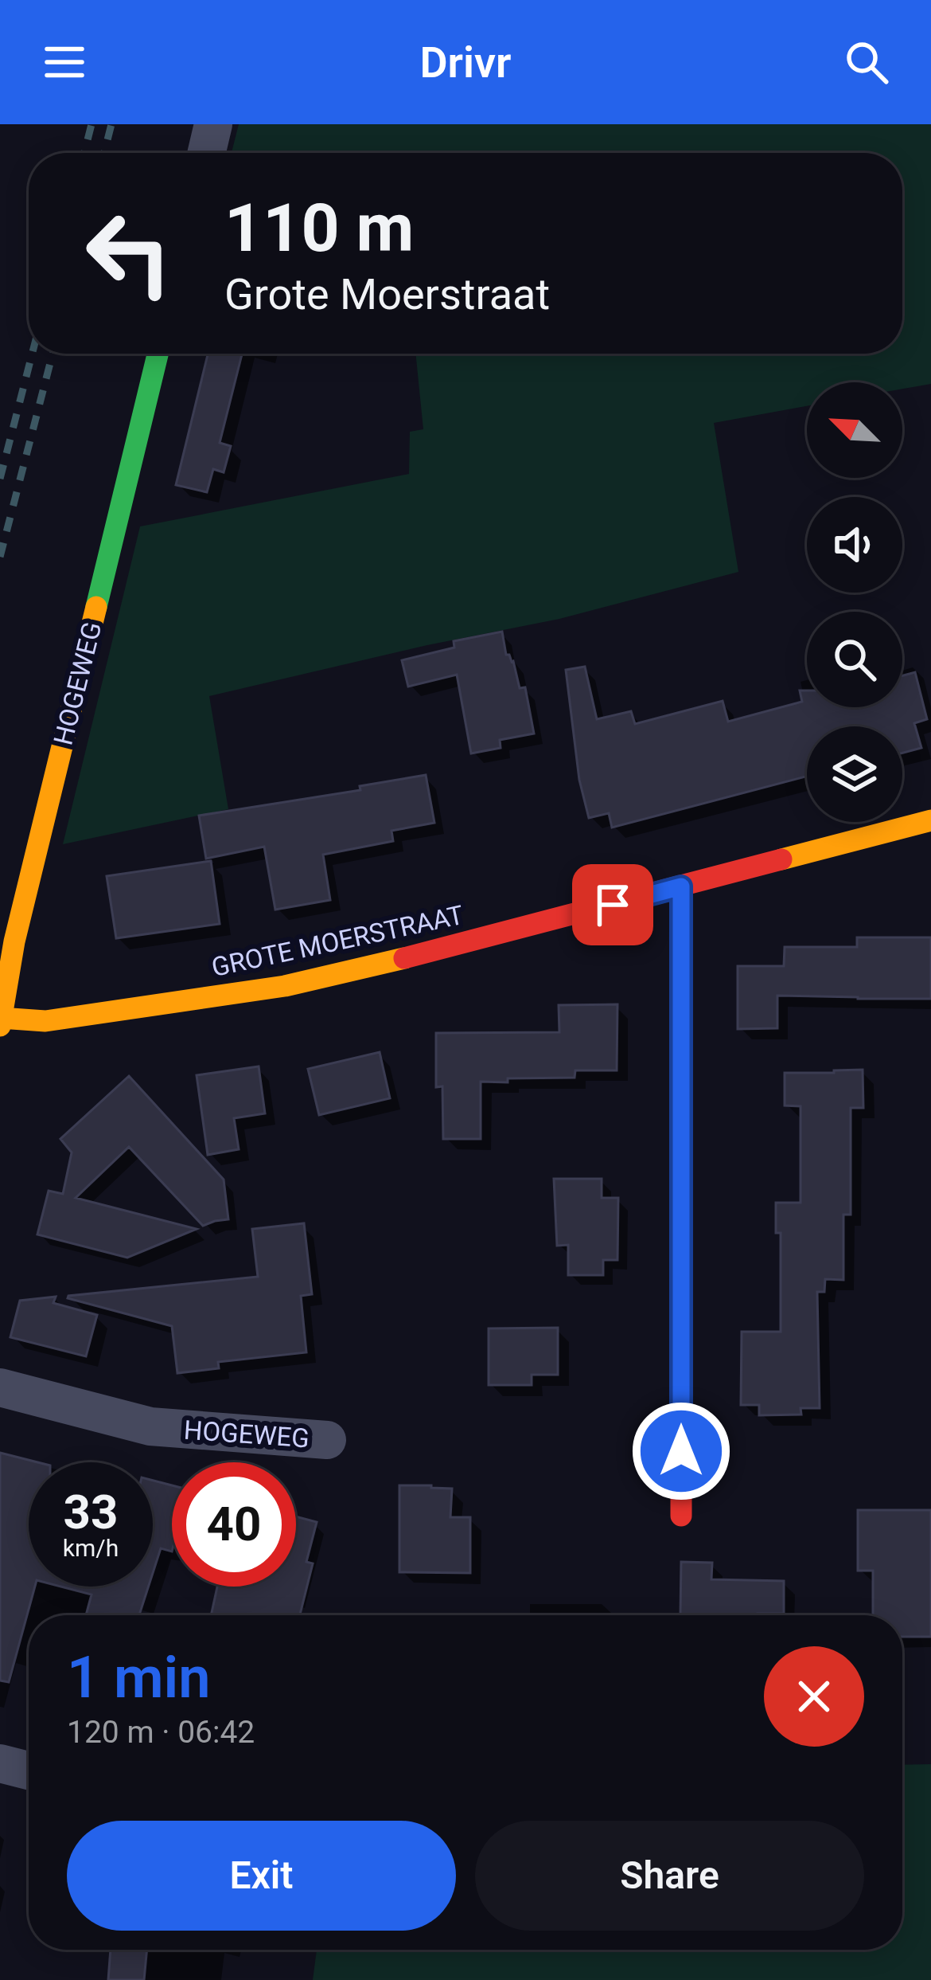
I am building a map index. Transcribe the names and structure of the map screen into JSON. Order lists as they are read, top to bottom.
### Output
{
  "streets": {
    "street": ["HOGEWEG", "GROTE MOERSTRAAT"]
  },
  "crossings": [
    ["HOGEWEG", "GROTE MOERSTRAAT"]
  ],
  "north": "top left",
  "page": {
    "header": "Drivr",
    "turn": ["110 m", "Grote Moerstraat"],
    "speed": "33 km/h",
    "limit": "40",
    "heading": ["1 min", "120 m · 06:42"],
    "buttons": ["Exit", "Share"]
  }
}
